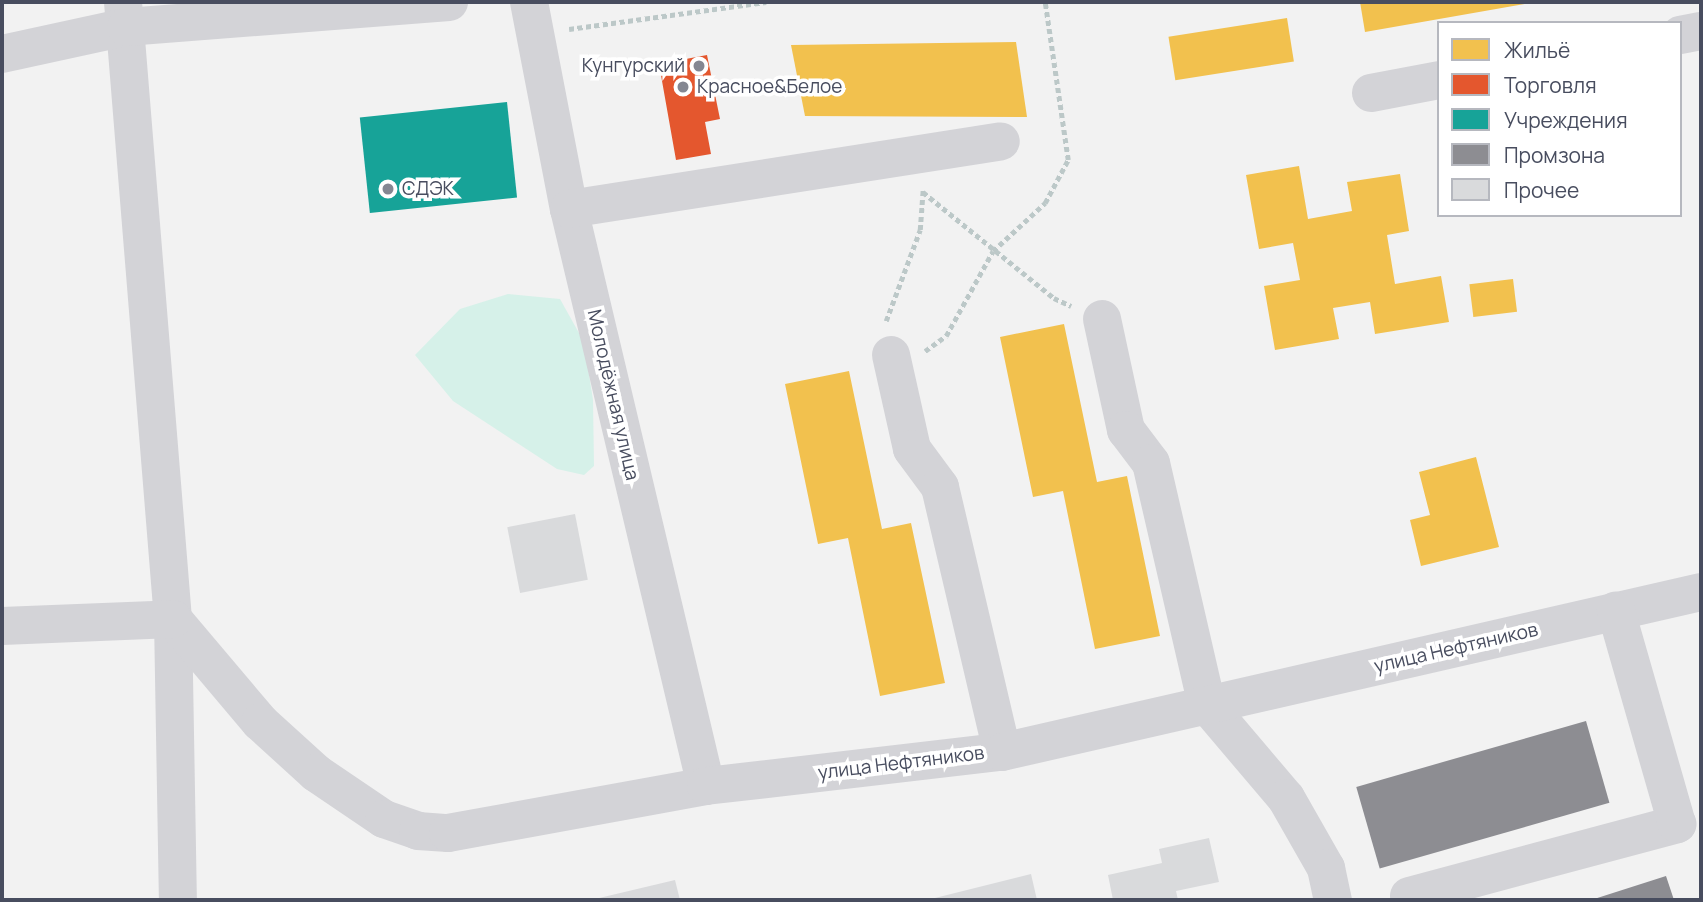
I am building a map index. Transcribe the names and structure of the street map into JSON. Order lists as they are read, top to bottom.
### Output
{
  "streets": {
    "street": ["Молодёжная улица", "улица Нефтяников"]
  },
  "crossings": [
    ["Молодёжная улица", "улица Нефтяников"]
  ],
  "places": ["Кунгурский", "Красное&Белое", "СДЭК"],
  "legend": [
    "Жильё",
    "Торговля",
    "Учреждения",
    "Промзона",
    "Прочее"
  ]
}
